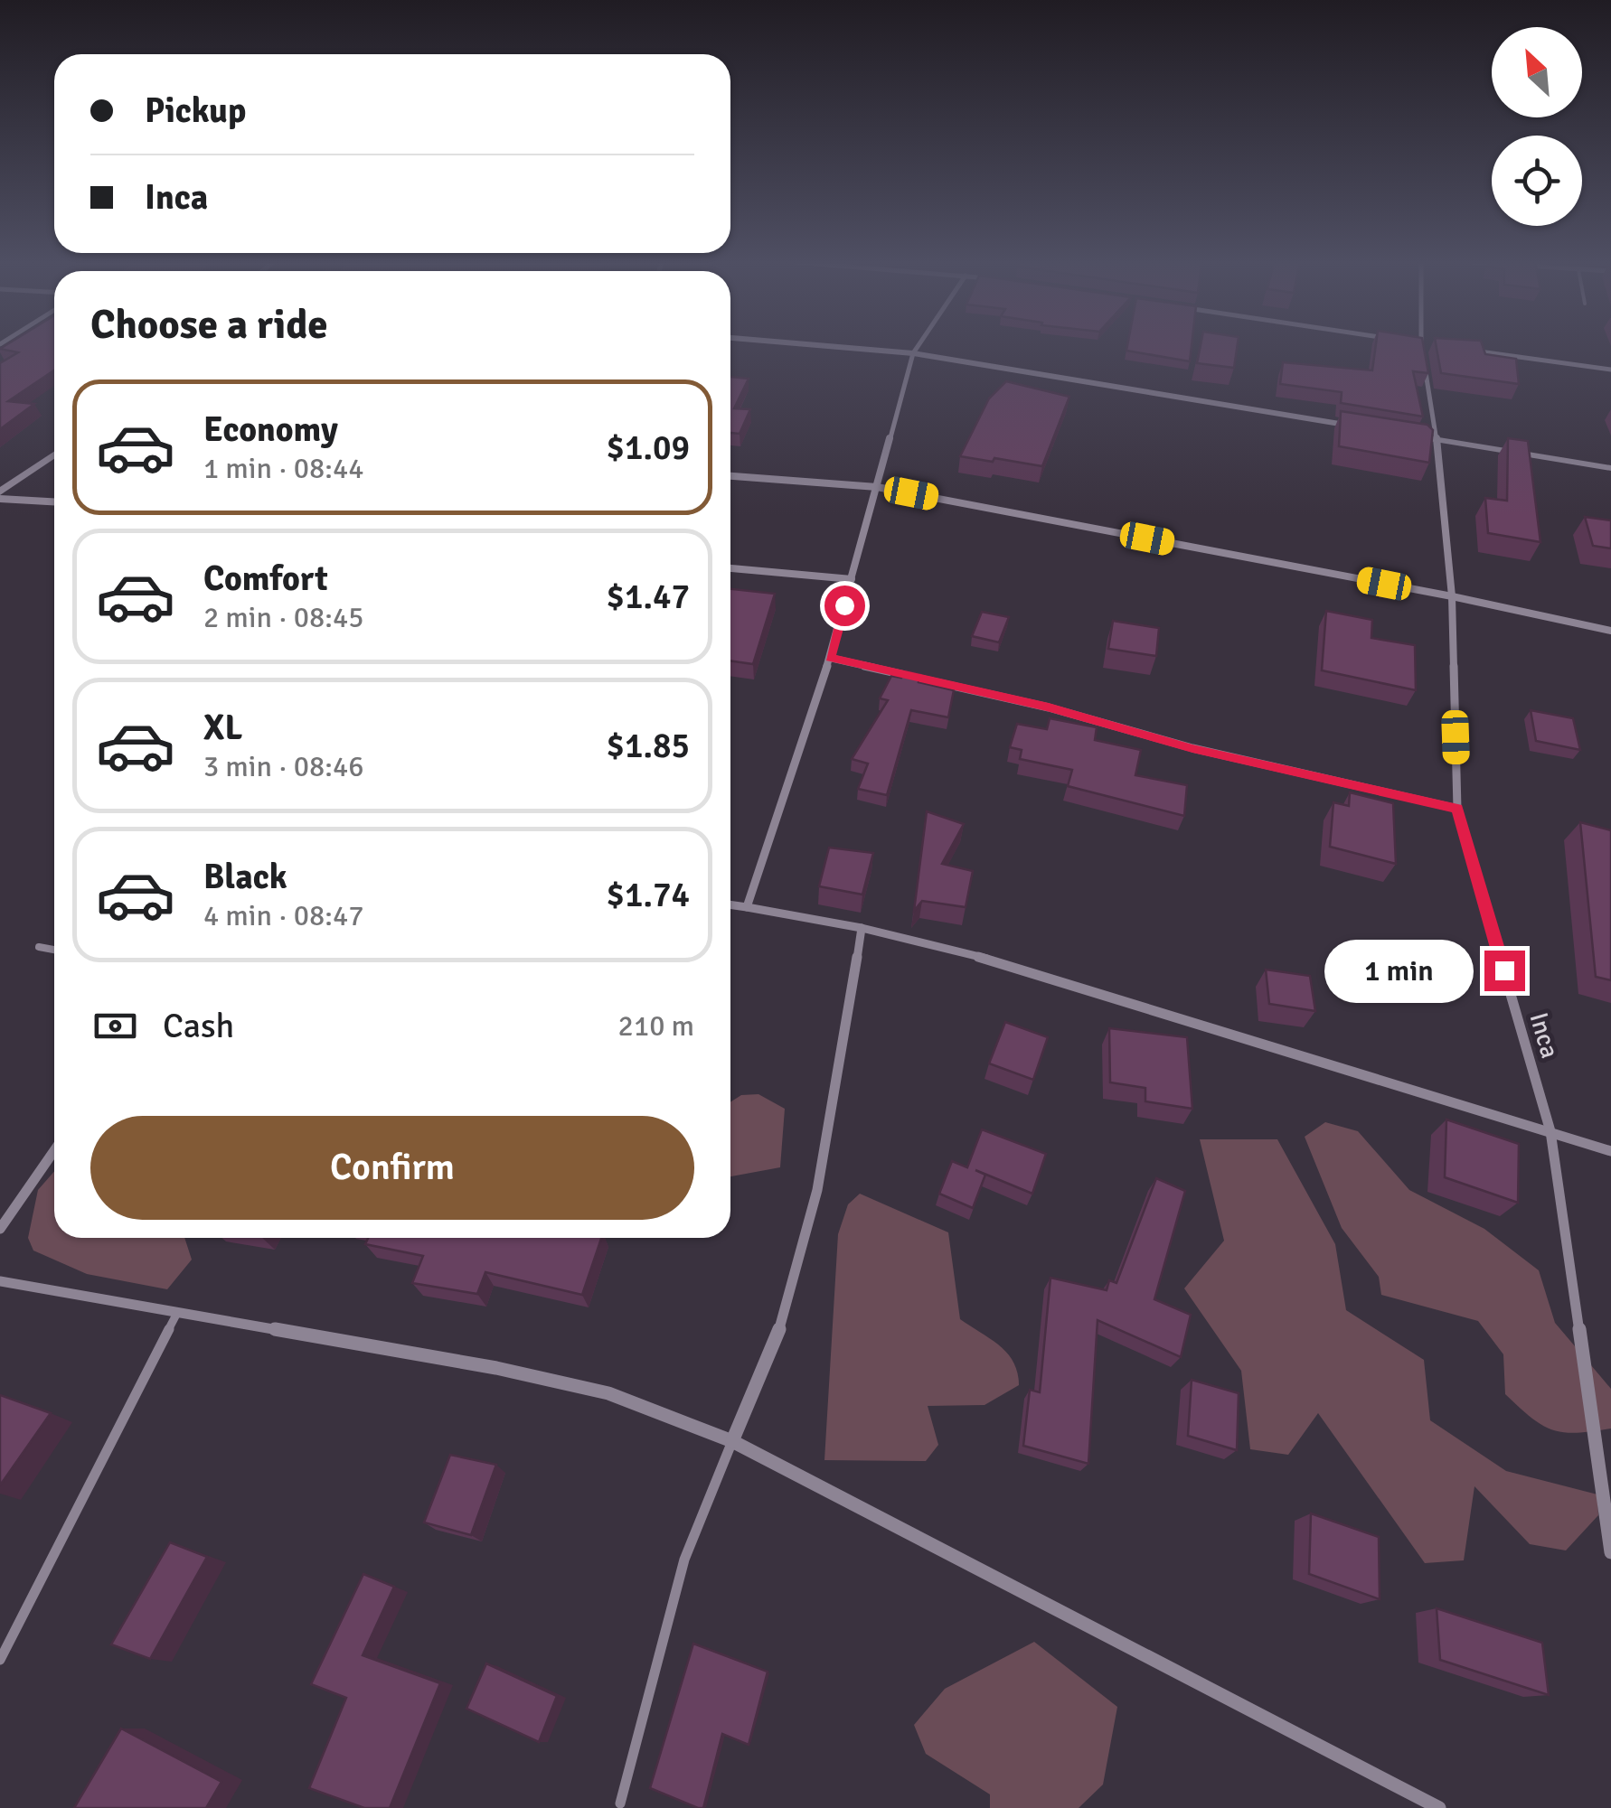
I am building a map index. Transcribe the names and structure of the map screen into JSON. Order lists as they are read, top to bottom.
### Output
{
  "streets": {
    "street": ["Inca"]
  },
  "north": "top left",
  "page": {
    "banner": ["Pickup", "Inca"],
    "heading": "Choose a ride",
    "list": [
      {
        "name": "Economy",
        "note": "1 min · 08:44",
        "value": "$1.09"
      },
      {
        "name": "Comfort",
        "note": "2 min · 08:45",
        "value": "$1.47"
      },
      {
        "name": "XL",
        "note": "3 min · 08:46",
        "value": "$1.85"
      },
      {
        "name": "Black",
        "note": "4 min · 08:47",
        "value": "$1.74"
      }
    ],
    "bubble": "1 min",
    "pay": ["Cash", "210 m"],
    "buttons": "Confirm"
  }
}
